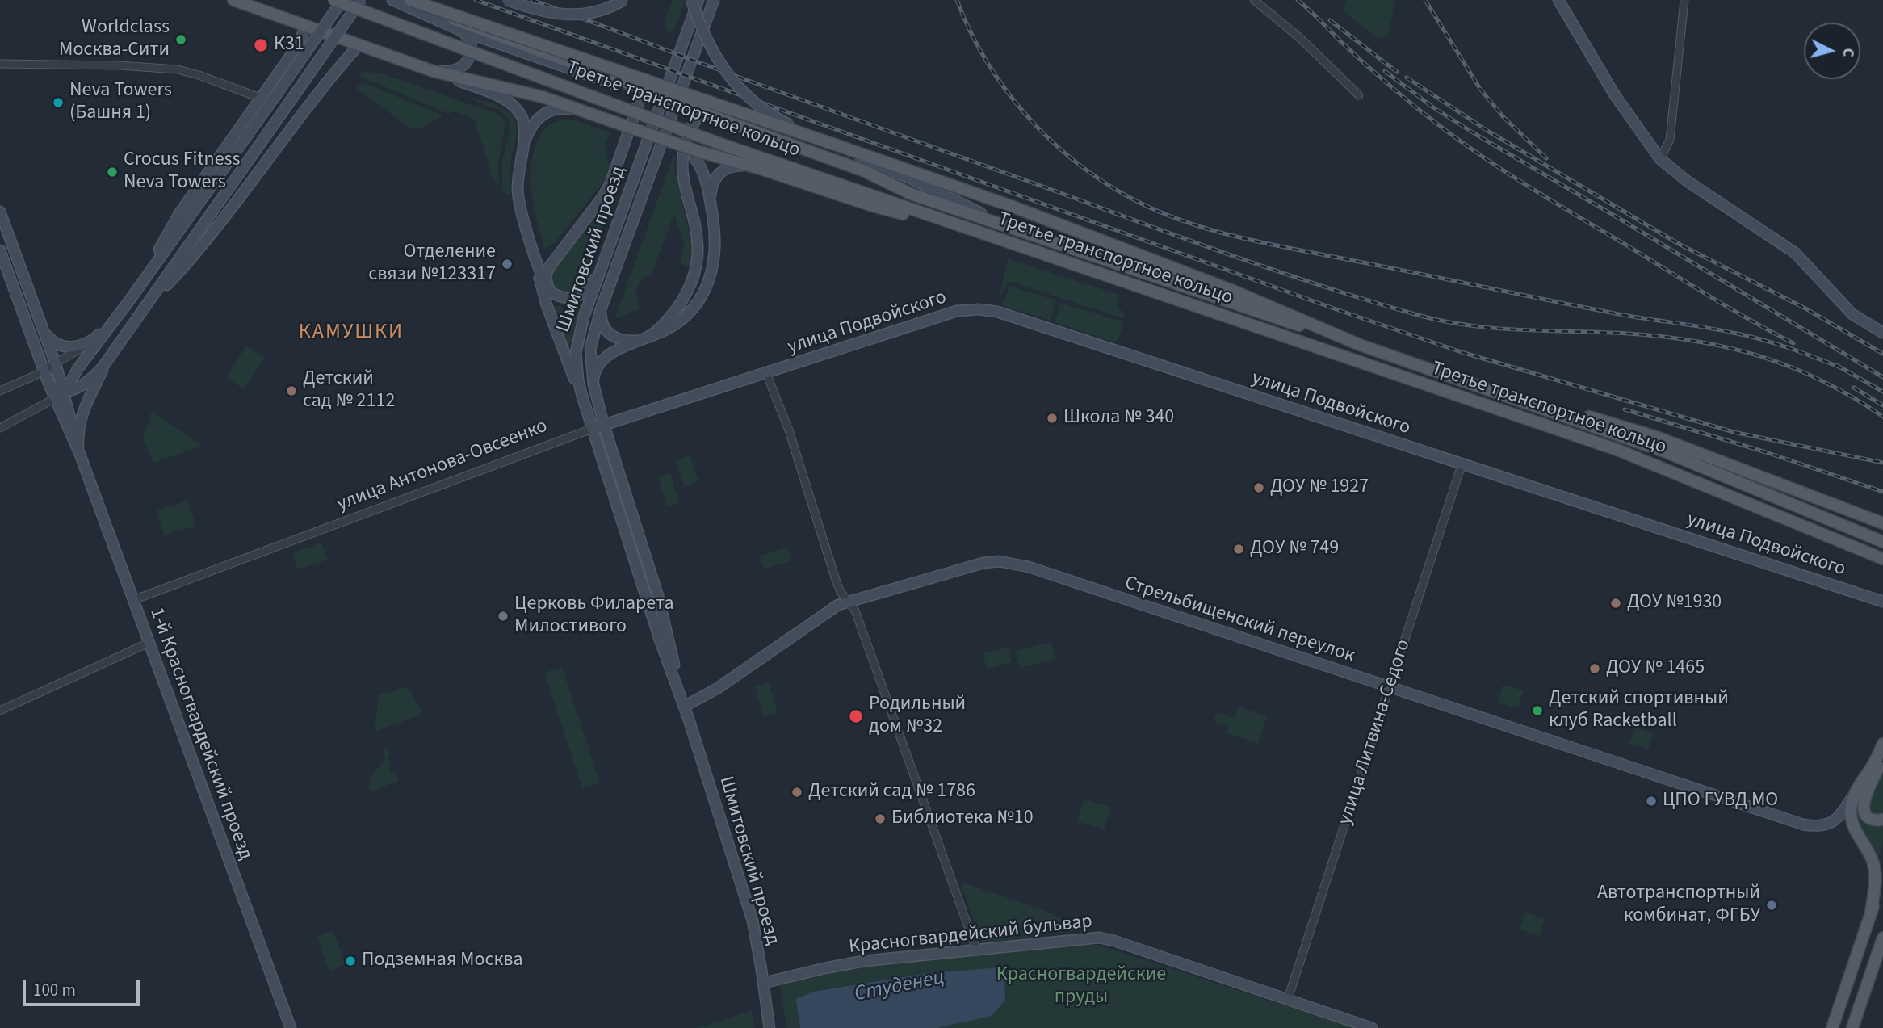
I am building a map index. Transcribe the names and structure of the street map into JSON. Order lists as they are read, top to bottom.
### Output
{
  "streets": {
    "main road": [
      "Третье транспортное кольцо",
      "Шмитовский проезд",
      "улица Подвойского",
      "улица Антонова-Овсеенко",
      "Стрельбищенский переулок",
      "1-й Красногвардейский проезд",
      "Красногвардейский бульвар"
    ],
    "street": ["улица Литвина-Седого"]
  },
  "crossings": [
    ["Шмитовский проезд", "улица Антонова-Овсеенко"],
    ["Шмитовский проезд", "Стрельбищенский переулок"],
    ["Шмитовский проезд", "Красногвардейский бульвар"],
    ["улица Подвойского", "улица Антонова-Овсеенко"],
    ["улица Подвойского", "улица Литвина-Седого"],
    ["улица Антонова-Овсеенко", "1-й Красногвардейский проезд"],
    ["Стрельбищенский переулок", "улица Литвина-Седого"],
    ["улица Литвина-Седого", "Красногвардейский бульвар"]
  ],
  "districts": ["КАМУШКИ"],
  "water": ["Студенец"],
  "parks": ["Красногвардейские пруды"],
  "places": [
    "Worldclass Москва-Сити",
    "К31",
    "Neva Towers (Башня 1)",
    "Crocus Fitness Neva Towers",
    "Отделение связи №123317",
    "Детский сад № 2112",
    "Школа № 340",
    "ДОУ № 1927",
    "ДОУ № 749",
    "ДОУ №1930",
    "Церковь Филарета Милостивого",
    "ДОУ № 1465",
    "Детский спортивный клуб Racketball",
    "Родильный дом №32",
    "Детский сад № 1786",
    "ЦПО ГУВД МО",
    "Библиотека №10",
    "Автотранспортный комбинат, ФГБУ",
    "Подземная Москва"
  ],
  "scale_bar": "100 m",
  "north": "right"
}
